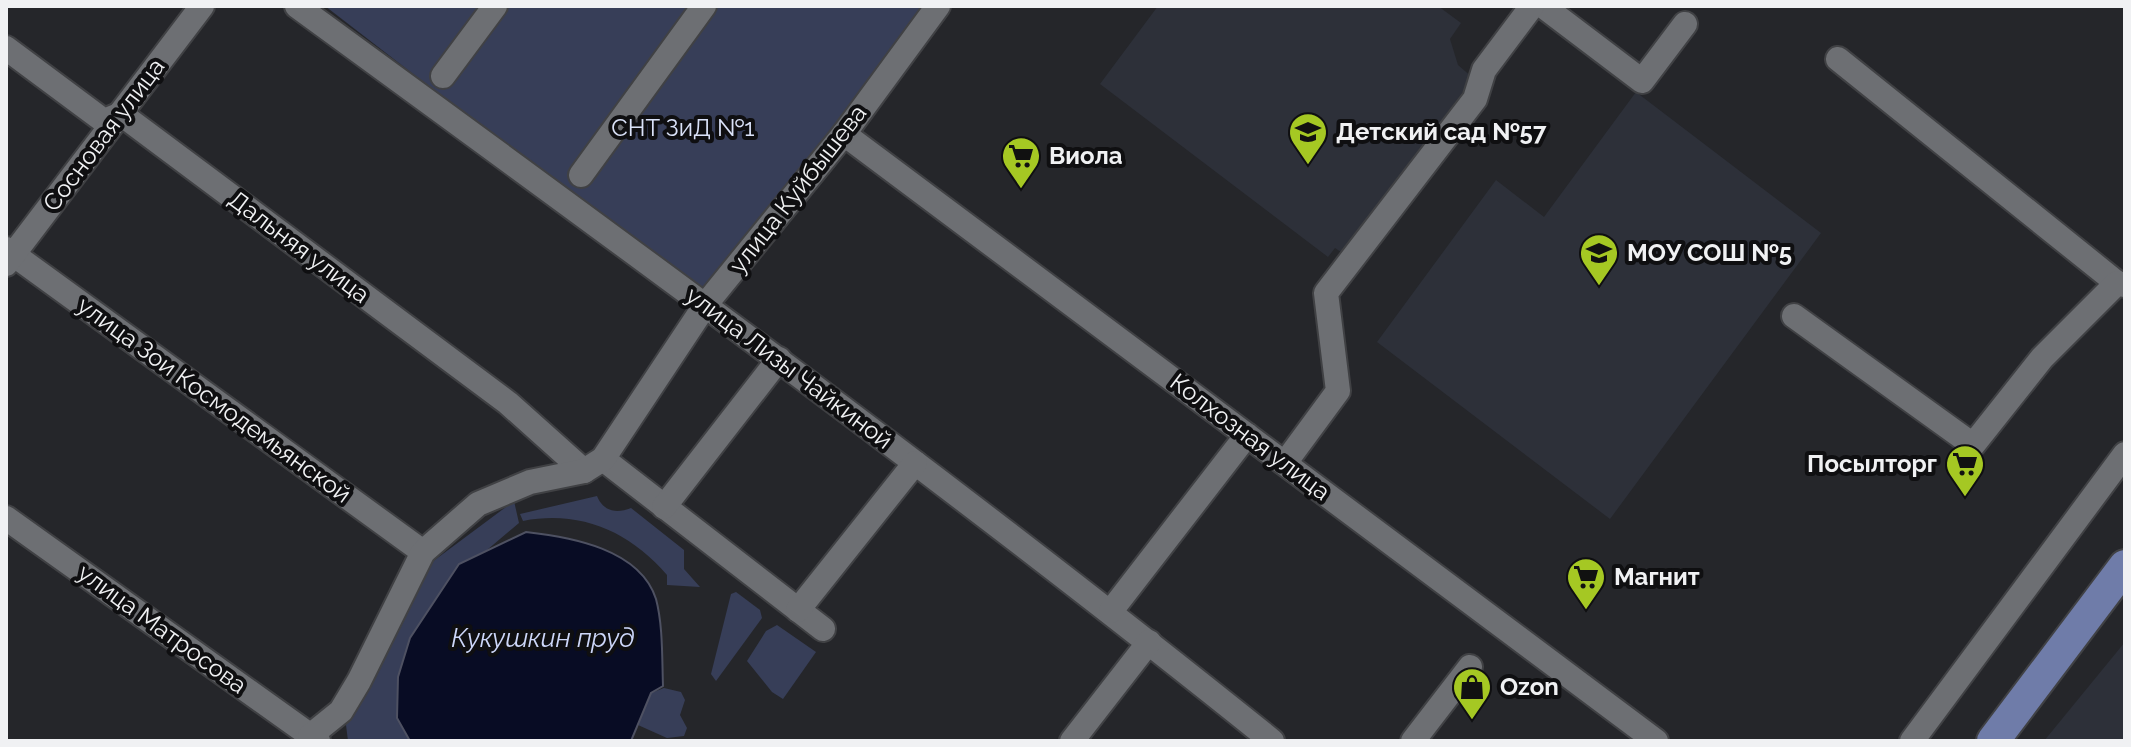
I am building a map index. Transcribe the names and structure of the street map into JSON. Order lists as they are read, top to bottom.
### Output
{
  "streets": {
    "street": [
      "Сосновая улица",
      "улица Куйбышева",
      "Дальняя улица",
      "улица Лизы Чайкиной",
      "улица Зои Космодемьянской",
      "Колхозная улица",
      "улица Матросова"
    ]
  },
  "crossings": [
    ["Сосновая улица", "Дальняя улица"],
    ["Сосновая улица", "улица Зои Космодемьянской"],
    ["улица Куйбышева", "Дальняя улица"],
    ["улица Куйбышева", "улица Лизы Чайкиной"],
    ["улица Куйбышева", "Колхозная улица"]
  ],
  "water": ["Кукушкин пруд"],
  "parks": ["СНТ ЗиД №1"],
  "places": {
    "school or university": ["Детский сад №57", "МОУ СОШ №5"],
    "supermarket": ["Виола", "Посылторг", "Магнит"],
    "shop": ["Ozon"]
  }
}
